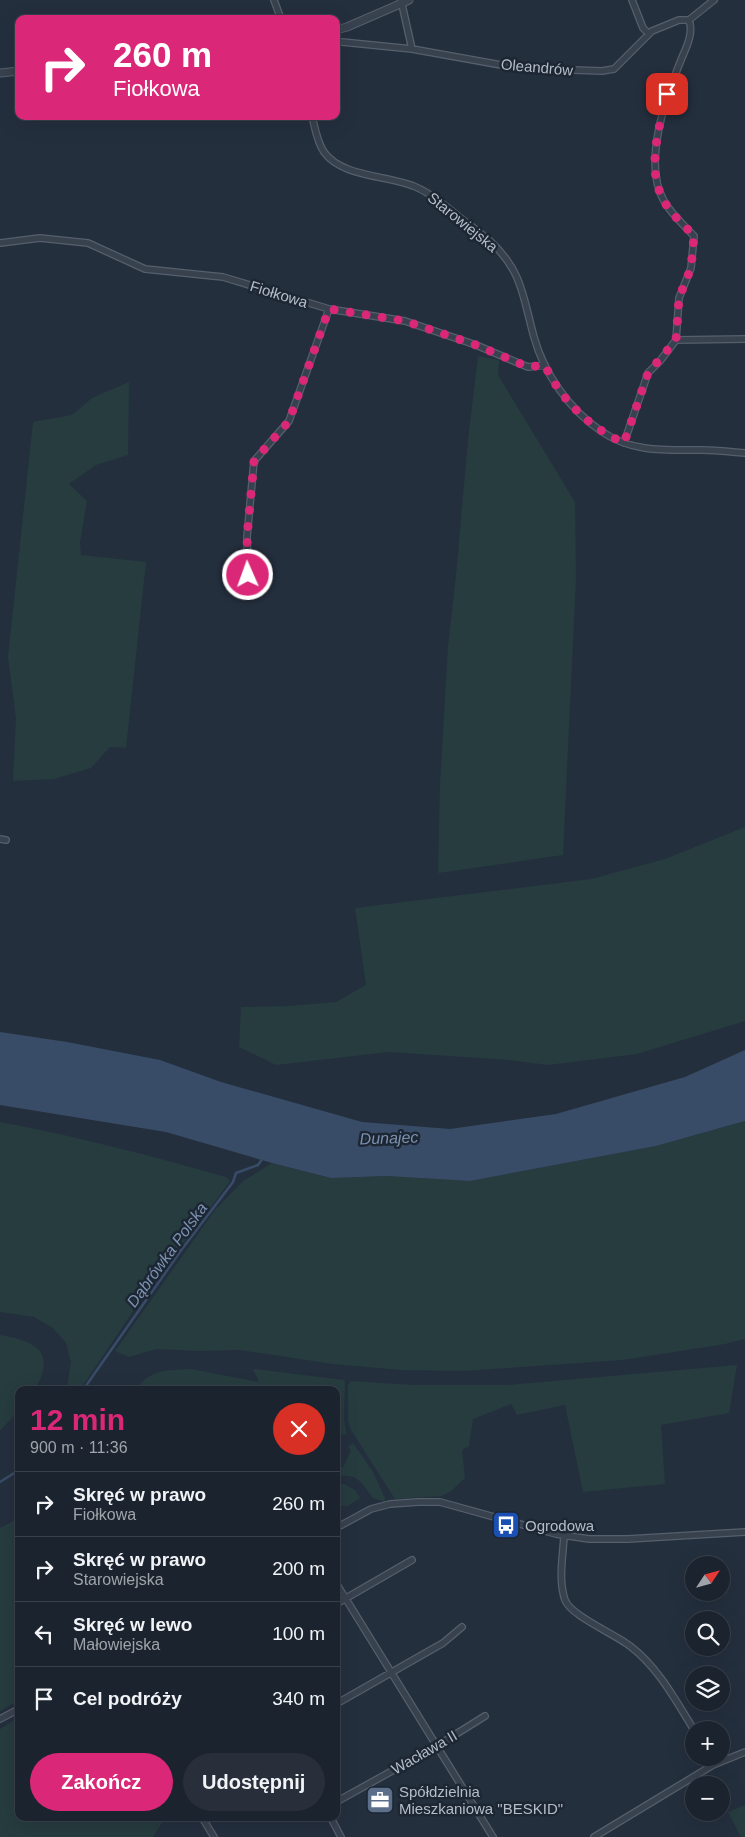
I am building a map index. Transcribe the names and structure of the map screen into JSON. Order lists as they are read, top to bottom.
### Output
{
  "streets": {
    "street": [
      "Oleandrów",
      "Starowiejska",
      "Fiołkowa",
      "Wacława II"
    ]
  },
  "crossings": [
    ["Starowiejska", "Fiołkowa"]
  ],
  "water": ["Dunajec", "Dąbrówka Polska"],
  "places": {
    "bus stop": ["Ogrodowa"],
    "office": ["Spółdzielnia Mieszkaniowa \"BESKID\""]
  },
  "north": "top right",
  "page": {
    "turn": ["260 m", "Fiołkowa"],
    "heading": ["12 min", "900 m · 11:36"],
    "list": [
      {
        "name": "Skręć w prawo",
        "note": "Fiołkowa",
        "value": "260 m"
      },
      {
        "name": "Skręć w prawo",
        "note": "Starowiejska",
        "value": "200 m"
      },
      {
        "name": "Skręć w lewo",
        "note": "Małowiejska",
        "value": "100 m"
      },
      {
        "name": "Cel podróży",
        "value": "340 m"
      }
    ],
    "map_buttons": ["+", "−"],
    "buttons": ["Zakończ", "Udostępnij"]
  }
}
